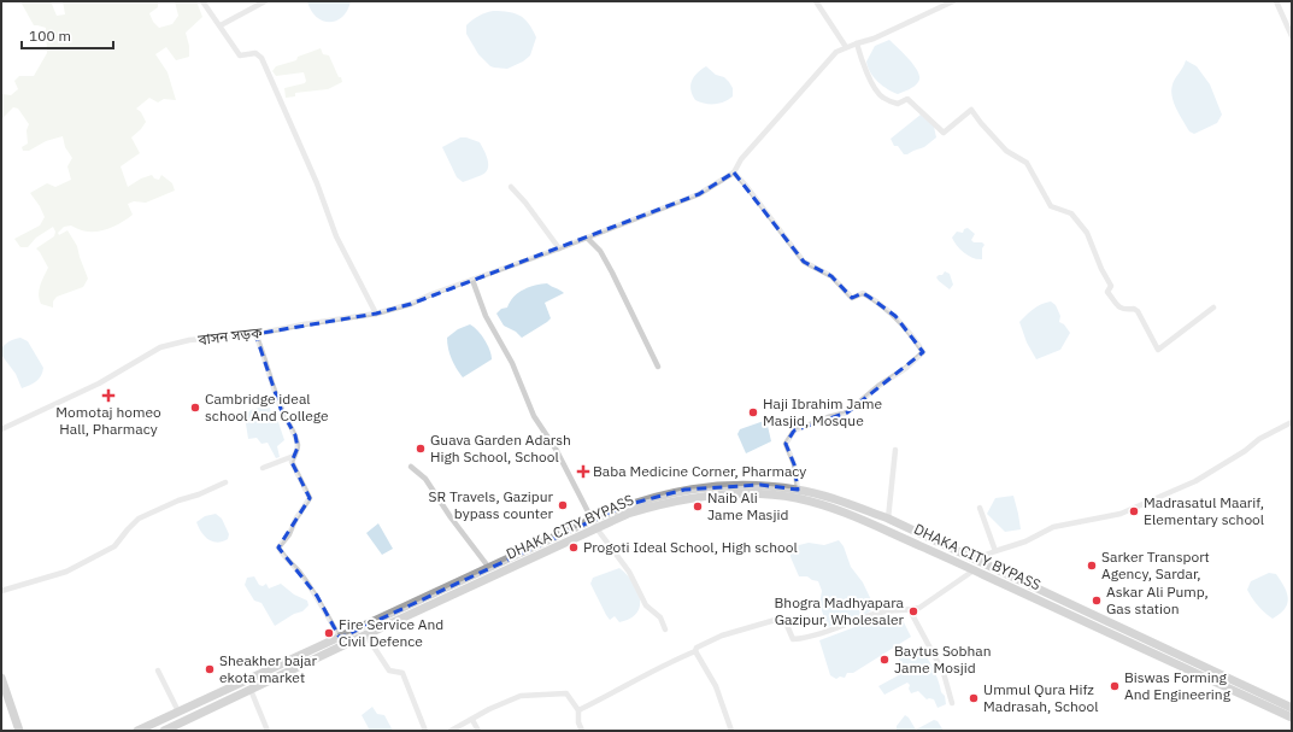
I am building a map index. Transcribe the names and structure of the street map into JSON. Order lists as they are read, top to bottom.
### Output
{
  "streets": {
    "highway": ["DHAKA CITY BYPASS"],
    "street": ["বাসন সড়ক"]
  },
  "places": {
    "health": ["Momotaj homeo Hall, Pharmacy", "Baba Medicine Corner, Pharmacy"],
    "other": [
      "Cambridge ideal school And College",
      "Haji Ibrahim Jame Masjid, Mosque",
      "Guava Garden Adarsh High School, School",
      "SR Travels, Gazipur bypass counter",
      "Naib Ali Jame Masjid",
      "Madrasatul Maarif, Elementary school",
      "Progoti Ideal School, High school",
      "Sarker Transport Agency, Sardar,",
      "Askar Ali Pump, Gas station",
      "Bhogra Madhyapara Gazipur, Wholesaler",
      "Fire Service And Civil Defence",
      "Baytus Sobhan Jame Mosjid",
      "Sheakher bajar ekota market",
      "Biswas Forming And Engineering",
      "Ummul Qura Hifz Madrasah, School"
    ]
  },
  "scale_bar": "100 m"
}
